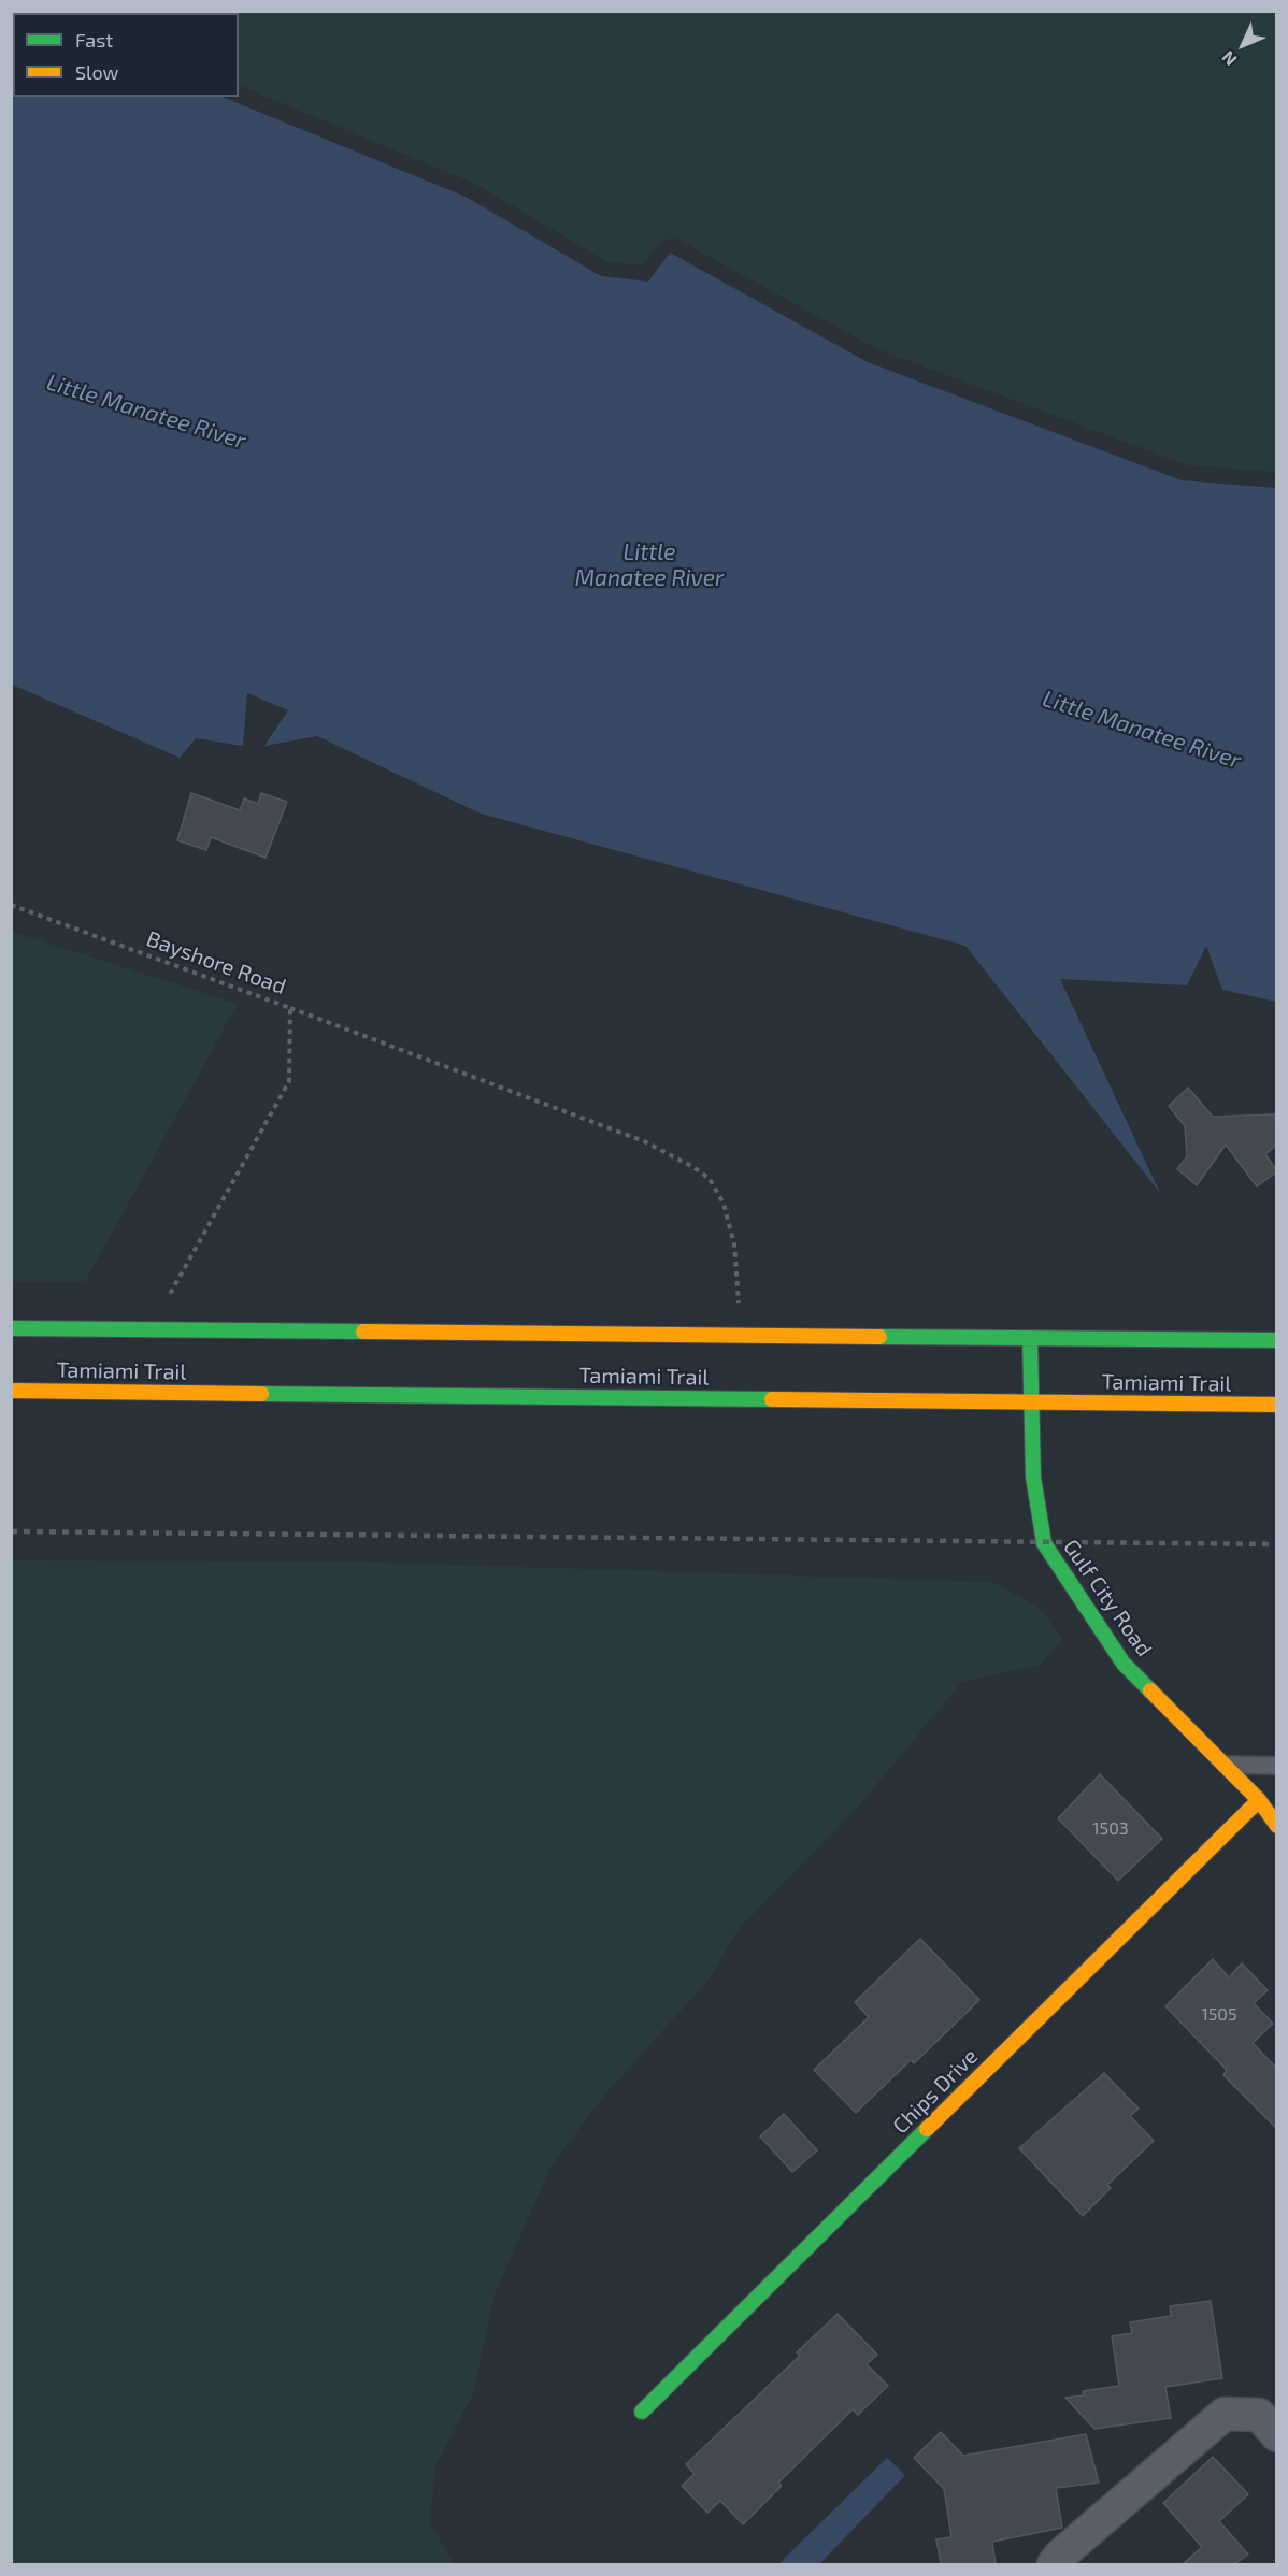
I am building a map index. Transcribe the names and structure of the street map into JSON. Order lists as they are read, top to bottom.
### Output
{
  "streets": {
    "main road": ["Tamiami Trail", "Gulf City Road", "Chips Drive"],
    "path": ["Bayshore Road"]
  },
  "crossings": [
    ["Bayshore Road", "Tamiami Trail"],
    ["Tamiami Trail", "Gulf City Road"],
    ["Gulf City Road", "Chips Drive"]
  ],
  "water": ["Little Manatee River"],
  "house_numbers": ["1503", "1505"],
  "legend": ["Fast", "Slow"],
  "north": "bottom left"
}
